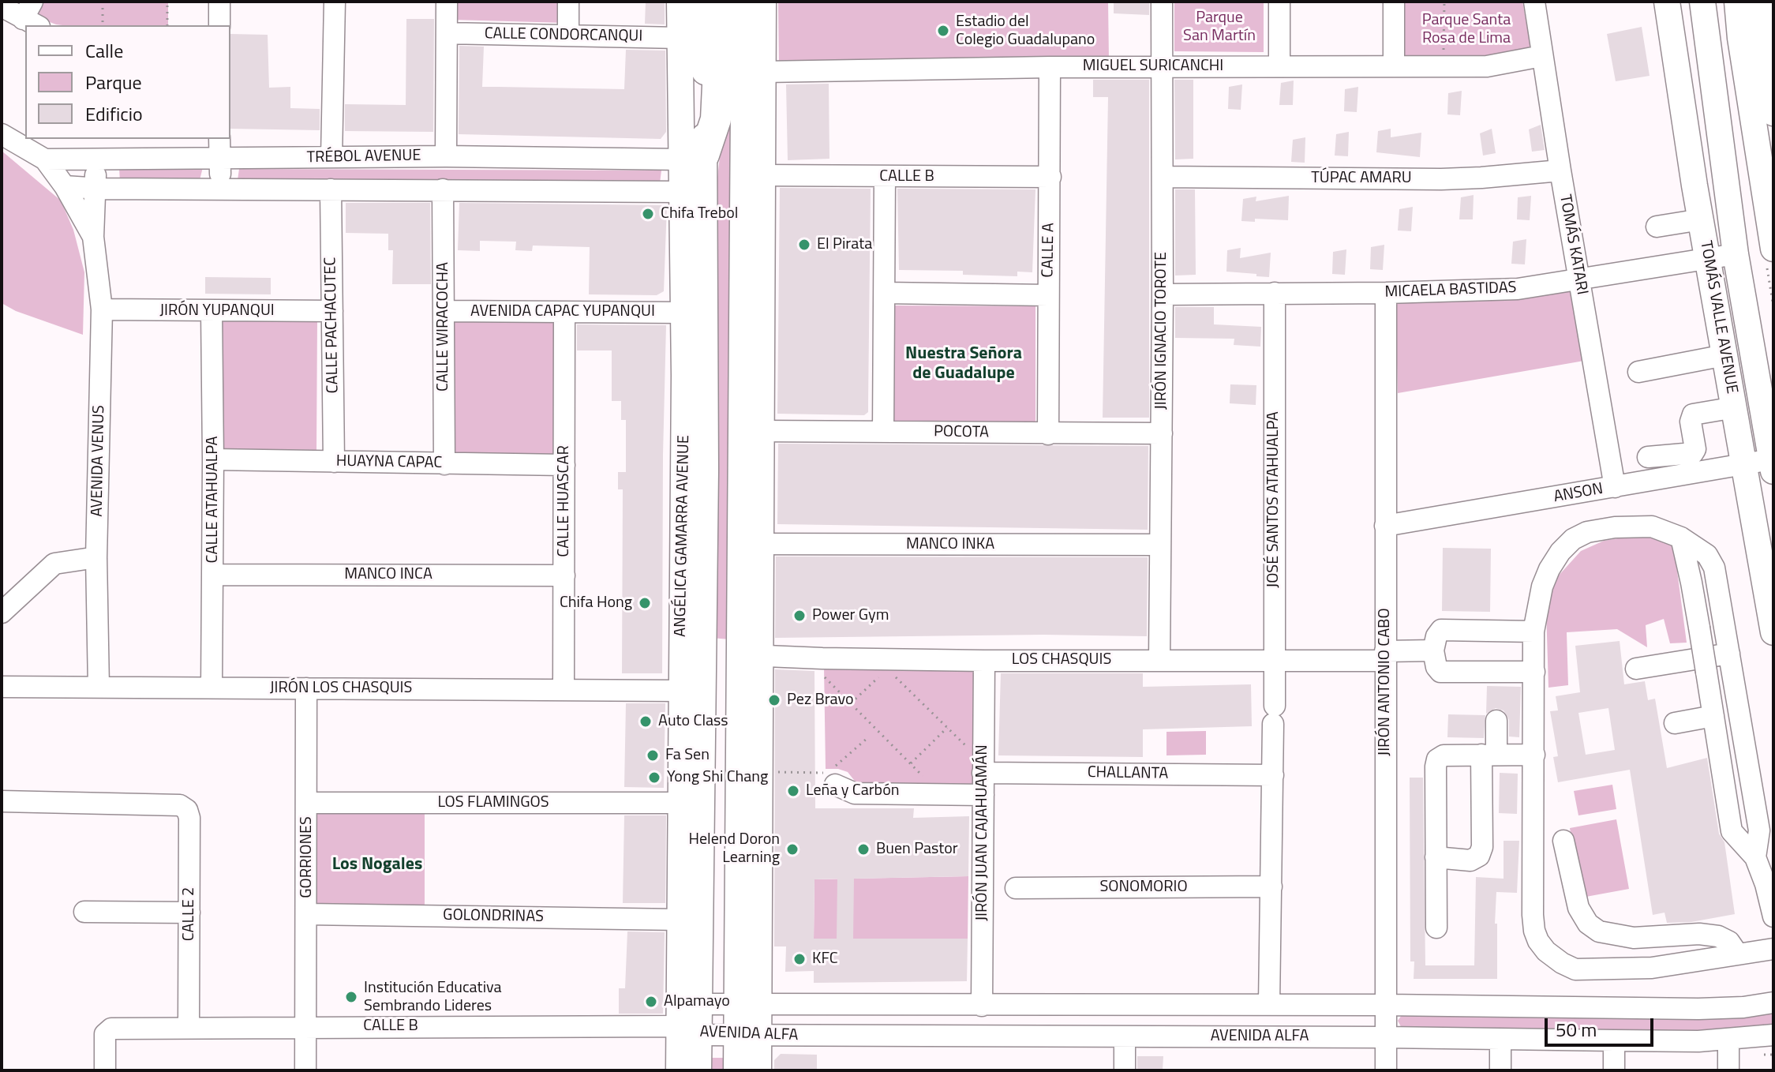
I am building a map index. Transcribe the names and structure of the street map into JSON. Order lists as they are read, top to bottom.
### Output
{
  "streets": {
    "main road": ["TOMÁS VALLE AVENUE", "ANGÉLICA GAMARRA AVENUE"],
    "street": [
      "CALLE CONDORCANQUI",
      "MIGUEL SURICANCHI",
      "TRÉBOL AVENUE",
      "CALLE B",
      "TÚPAC AMARU",
      "TOMÁS KATARI",
      "CALLE A",
      "MICAELA BASTIDAS",
      "JIRÓN YUPANQUI",
      "AVENIDA CAPAC YUPANQUI",
      "CALLE PACHACUTEC",
      "CALLE WIRACOCHA",
      "JIRÓN IGNACIO TOROTE",
      "POCOTA",
      "AVENIDA VENUS",
      "HUAYNA CAPAC",
      "ANSON",
      "CALLE ATAHUALPA",
      "JOSÉ SANTOS ATAHUALPA",
      "CALLE HUASCAR",
      "MANCO INKA",
      "MANCO INCA",
      "LOS CHASQUIS",
      "JIRÓN ANTONIO CABO",
      "JIRÓN LOS CHASQUIS",
      "CHALLANTA",
      "LOS FLAMINGOS",
      "JIRÓN JUAN CAJAHUAMÁN",
      "GORRIONES",
      "SONOMORIO",
      "CALLE 2",
      "GOLONDRINAS",
      "AVENIDA ALFA"
    ]
  },
  "crossings": [
    ["CALLE CONDORCANQUI", "ANGÉLICA GAMARRA AVENUE"],
    ["MIGUEL SURICANCHI", "TOMÁS KATARI"],
    ["MIGUEL SURICANCHI", "CALLE A"],
    ["MIGUEL SURICANCHI", "JIRÓN IGNACIO TOROTE"],
    ["TRÉBOL AVENUE", "CALLE PACHACUTEC"],
    ["TRÉBOL AVENUE", "CALLE WIRACOCHA"],
    ["TRÉBOL AVENUE", "AVENIDA VENUS"],
    ["TRÉBOL AVENUE", "ANGÉLICA GAMARRA AVENUE"],
    ["CALLE B", "CALLE A"],
    ["CALLE B", "ANGÉLICA GAMARRA AVENUE"],
    ["CALLE B", "GORRIONES"],
    ["CALLE B", "CALLE 2"],
    ["CALLE B", "AVENIDA ALFA"],
    ["TÚPAC AMARU", "TOMÁS KATARI"],
    ["TÚPAC AMARU", "JIRÓN IGNACIO TOROTE"],
    ["TOMÁS KATARI", "MICAELA BASTIDAS"],
    ["TOMÁS KATARI", "ANSON"],
    ["CALLE A", "POCOTA"],
    ["MICAELA BASTIDAS", "TOMÁS VALLE AVENUE"],
    ["MICAELA BASTIDAS", "JIRÓN IGNACIO TOROTE"],
    ["MICAELA BASTIDAS", "JOSÉ SANTOS ATAHUALPA"],
    ["MICAELA BASTIDAS", "JIRÓN ANTONIO CABO"],
    ["JIRÓN YUPANQUI", "CALLE PACHACUTEC"],
    ["JIRÓN YUPANQUI", "AVENIDA VENUS"],
    ["JIRÓN YUPANQUI", "CALLE ATAHUALPA"],
    ["AVENIDA CAPAC YUPANQUI", "CALLE WIRACOCHA"],
    ["AVENIDA CAPAC YUPANQUI", "CALLE HUASCAR"],
    ["AVENIDA CAPAC YUPANQUI", "ANGÉLICA GAMARRA AVENUE"],
    ["TOMÁS VALLE AVENUE", "ANSON"],
    ["CALLE PACHACUTEC", "HUAYNA CAPAC"],
    ["CALLE WIRACOCHA", "HUAYNA CAPAC"],
    ["JIRÓN IGNACIO TOROTE", "POCOTA"],
    ["JIRÓN IGNACIO TOROTE", "MANCO INKA"],
    ["JIRÓN IGNACIO TOROTE", "LOS CHASQUIS"],
    ["AVENIDA VENUS", "JIRÓN LOS CHASQUIS"],
    ["HUAYNA CAPAC", "CALLE ATAHUALPA"],
    ["HUAYNA CAPAC", "CALLE HUASCAR"],
    ["ANSON", "JIRÓN ANTONIO CABO"],
    ["CALLE ATAHUALPA", "MANCO INCA"],
    ["CALLE ATAHUALPA", "JIRÓN LOS CHASQUIS"],
    ["JOSÉ SANTOS ATAHUALPA", "LOS CHASQUIS"],
    ["JOSÉ SANTOS ATAHUALPA", "CHALLANTA"],
    ["JOSÉ SANTOS ATAHUALPA", "SONOMORIO"],
    ["JOSÉ SANTOS ATAHUALPA", "AVENIDA ALFA"],
    ["CALLE HUASCAR", "MANCO INCA"],
    ["CALLE HUASCAR", "JIRÓN LOS CHASQUIS"],
    ["ANGÉLICA GAMARRA AVENUE", "JIRÓN LOS CHASQUIS"],
    ["ANGÉLICA GAMARRA AVENUE", "LOS FLAMINGOS"],
    ["ANGÉLICA GAMARRA AVENUE", "GOLONDRINAS"],
    ["ANGÉLICA GAMARRA AVENUE", "AVENIDA ALFA"],
    ["LOS CHASQUIS", "JIRÓN ANTONIO CABO"],
    ["LOS CHASQUIS", "JIRÓN JUAN CAJAHUAMÁN"],
    ["JIRÓN ANTONIO CABO", "AVENIDA ALFA"],
    ["JIRÓN LOS CHASQUIS", "GORRIONES"],
    ["CHALLANTA", "JIRÓN JUAN CAJAHUAMÁN"],
    ["LOS FLAMINGOS", "GORRIONES"],
    ["JIRÓN JUAN CAJAHUAMÁN", "AVENIDA ALFA"],
    ["GORRIONES", "GOLONDRINAS"]
  ],
  "districts": ["Nuestra Señora de Guadalupe", "Los Nogales"],
  "parks": ["Parque San Martín", "Parque Santa Rosa de Lima"],
  "places": [
    "Estadio del Colegio Guadalupano",
    "Chifa Trebol",
    "El Pirata",
    "Chifa Hong",
    "Power Gym",
    "Pez Bravo",
    "Auto Class",
    "Fa Sen",
    "Yong Shi Chang",
    "Leña y Carbón",
    "Helend Doron Learning",
    "Buen Pastor",
    "KFC",
    "Institución Educativa Sembrando Lideres",
    "Alpamayo"
  ],
  "legend": ["Calle", "Parque", "Edificio"],
  "scale_bar": "50 m"
}
